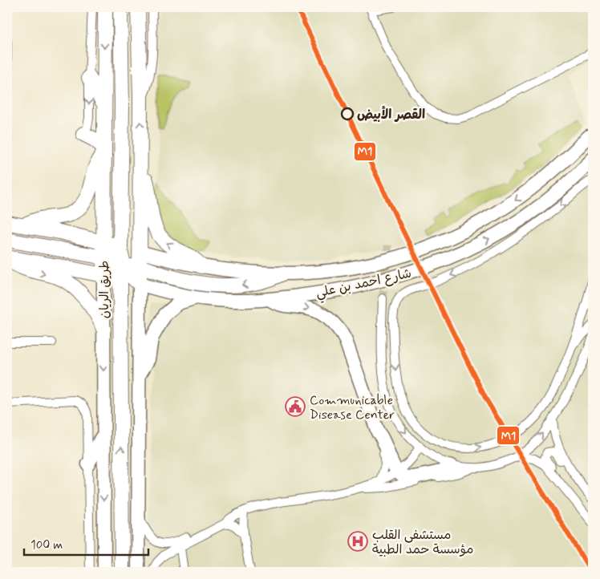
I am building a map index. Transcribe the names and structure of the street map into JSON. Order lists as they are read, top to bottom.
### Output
{
  "streets": {
    "highway": ["شارع احمد بن علي", "طريق الريان"]
  },
  "crossings": [
    ["شارع احمد بن علي", "طريق الريان"]
  ],
  "places": {
    "other": ["القصر الأبيض"],
    "public building": ["Communicable Disease Center"],
    "hospital": ["مستشفى القلب مؤسسة حمد الطبية"]
  },
  "lines": ["transit line M1"],
  "scale_bar": "100 m"
}
